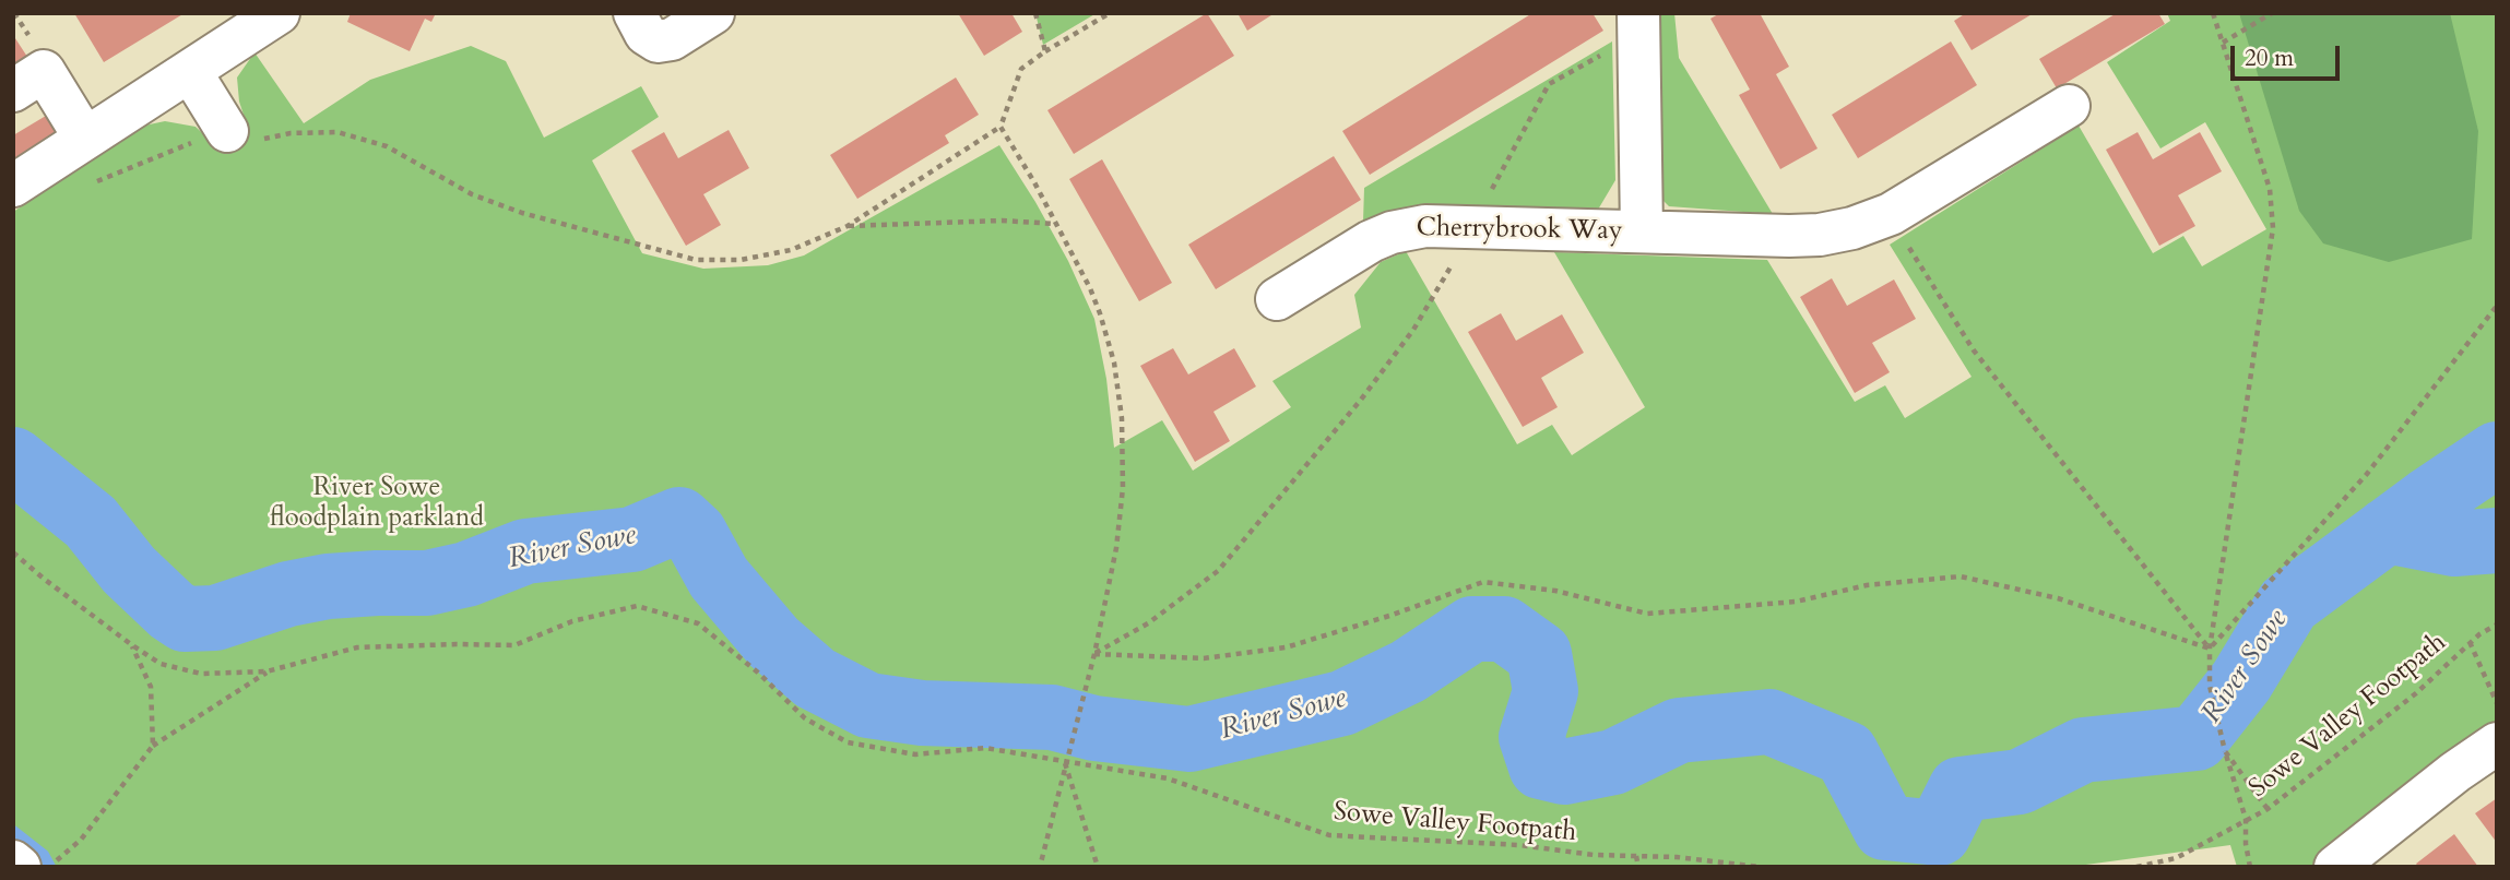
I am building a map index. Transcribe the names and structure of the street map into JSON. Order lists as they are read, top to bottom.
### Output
{
  "streets": {
    "street": ["Cherrybrook Way"],
    "path": ["Sowe Valley Footpath"]
  },
  "water": ["River Sowe"],
  "parks": ["River Sowe floodplain parkland"],
  "scale_bar": "20 m"
}
